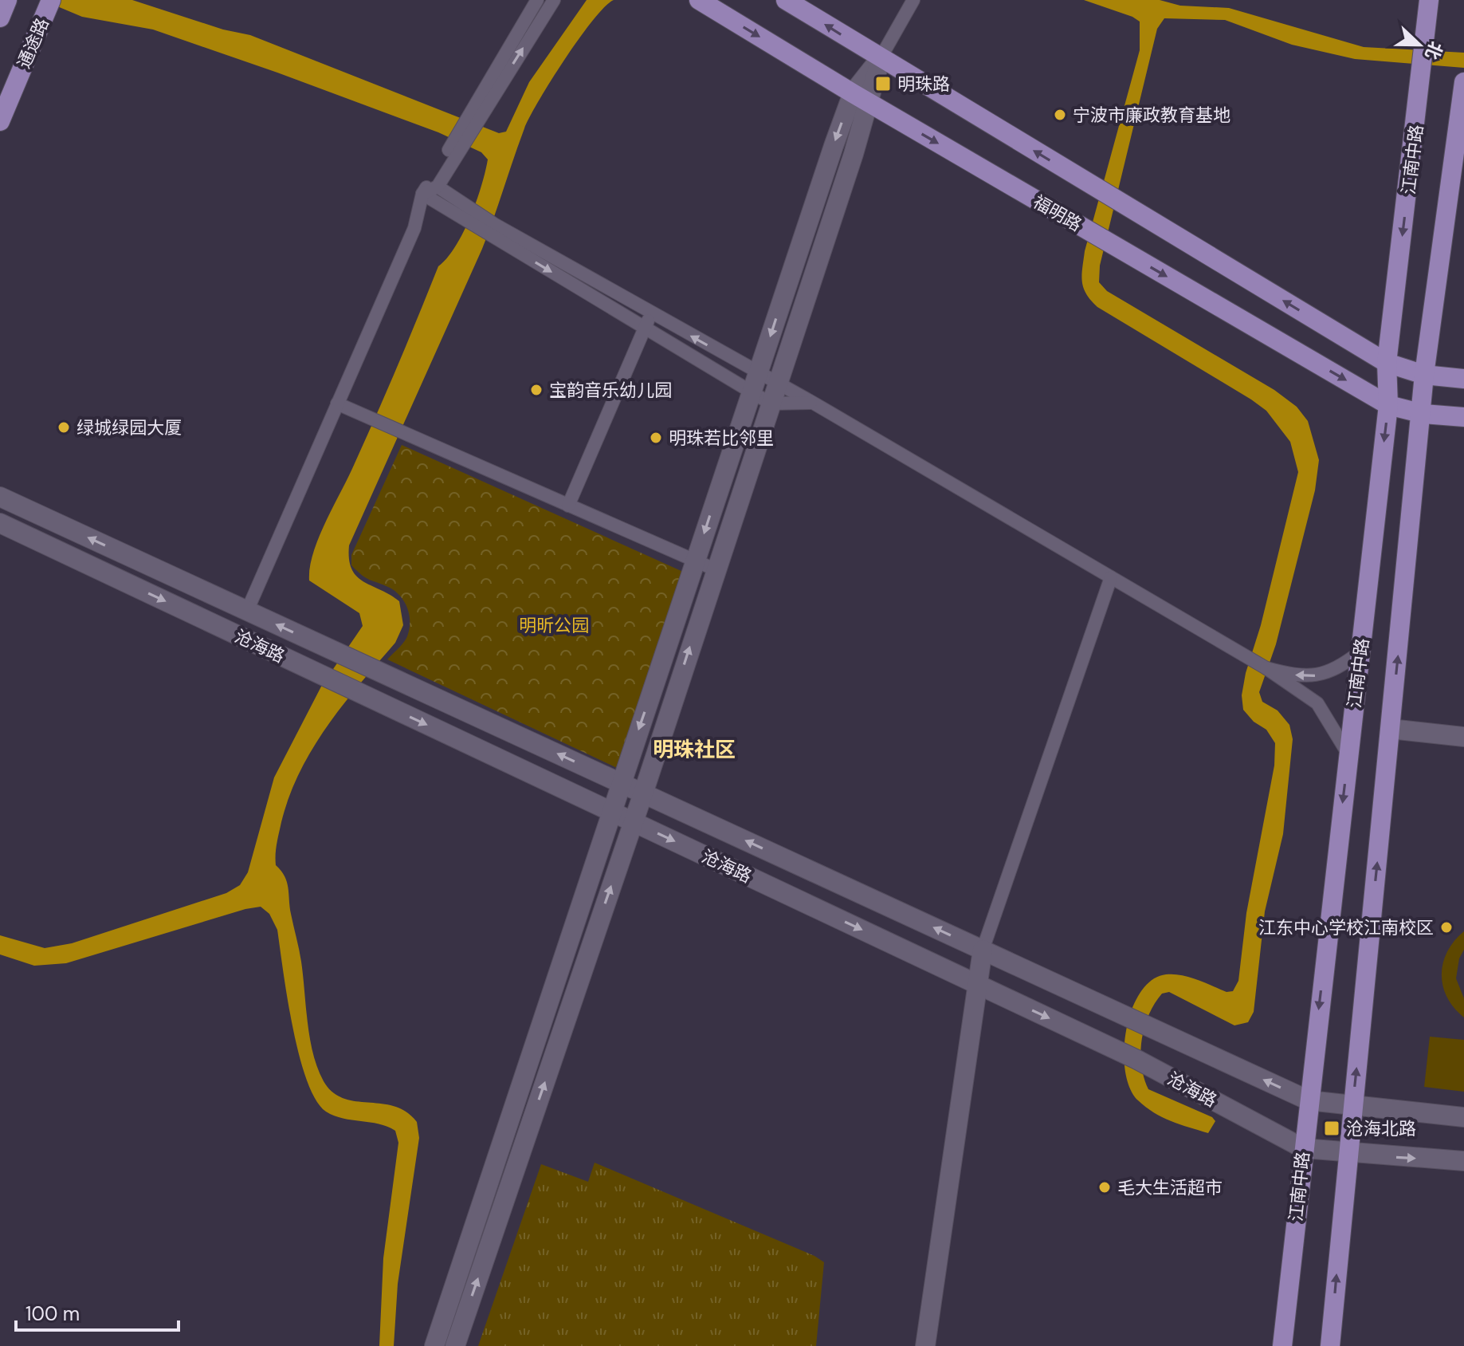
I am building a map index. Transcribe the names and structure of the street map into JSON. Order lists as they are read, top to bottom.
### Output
{
  "streets": {
    "main road": [
      "通途路",
      "江南中路",
      "福明路",
      "沧海路"
    ]
  },
  "crossings": [
    ["江南中路", "福明路"],
    ["江南中路", "沧海路"]
  ],
  "districts": ["明珠社区"],
  "parks": ["明昕公园"],
  "places": {
    "transit": ["明珠路", "沧海北路"],
    "other": [
      "宁波市廉政教育基地",
      "宝韵音乐幼儿园",
      "绿城绿园大厦",
      "明珠若比邻里",
      "江东中心学校江南校区",
      "毛大生活超市"
    ]
  },
  "scale_bar": "100 m",
  "north": "right"
}
